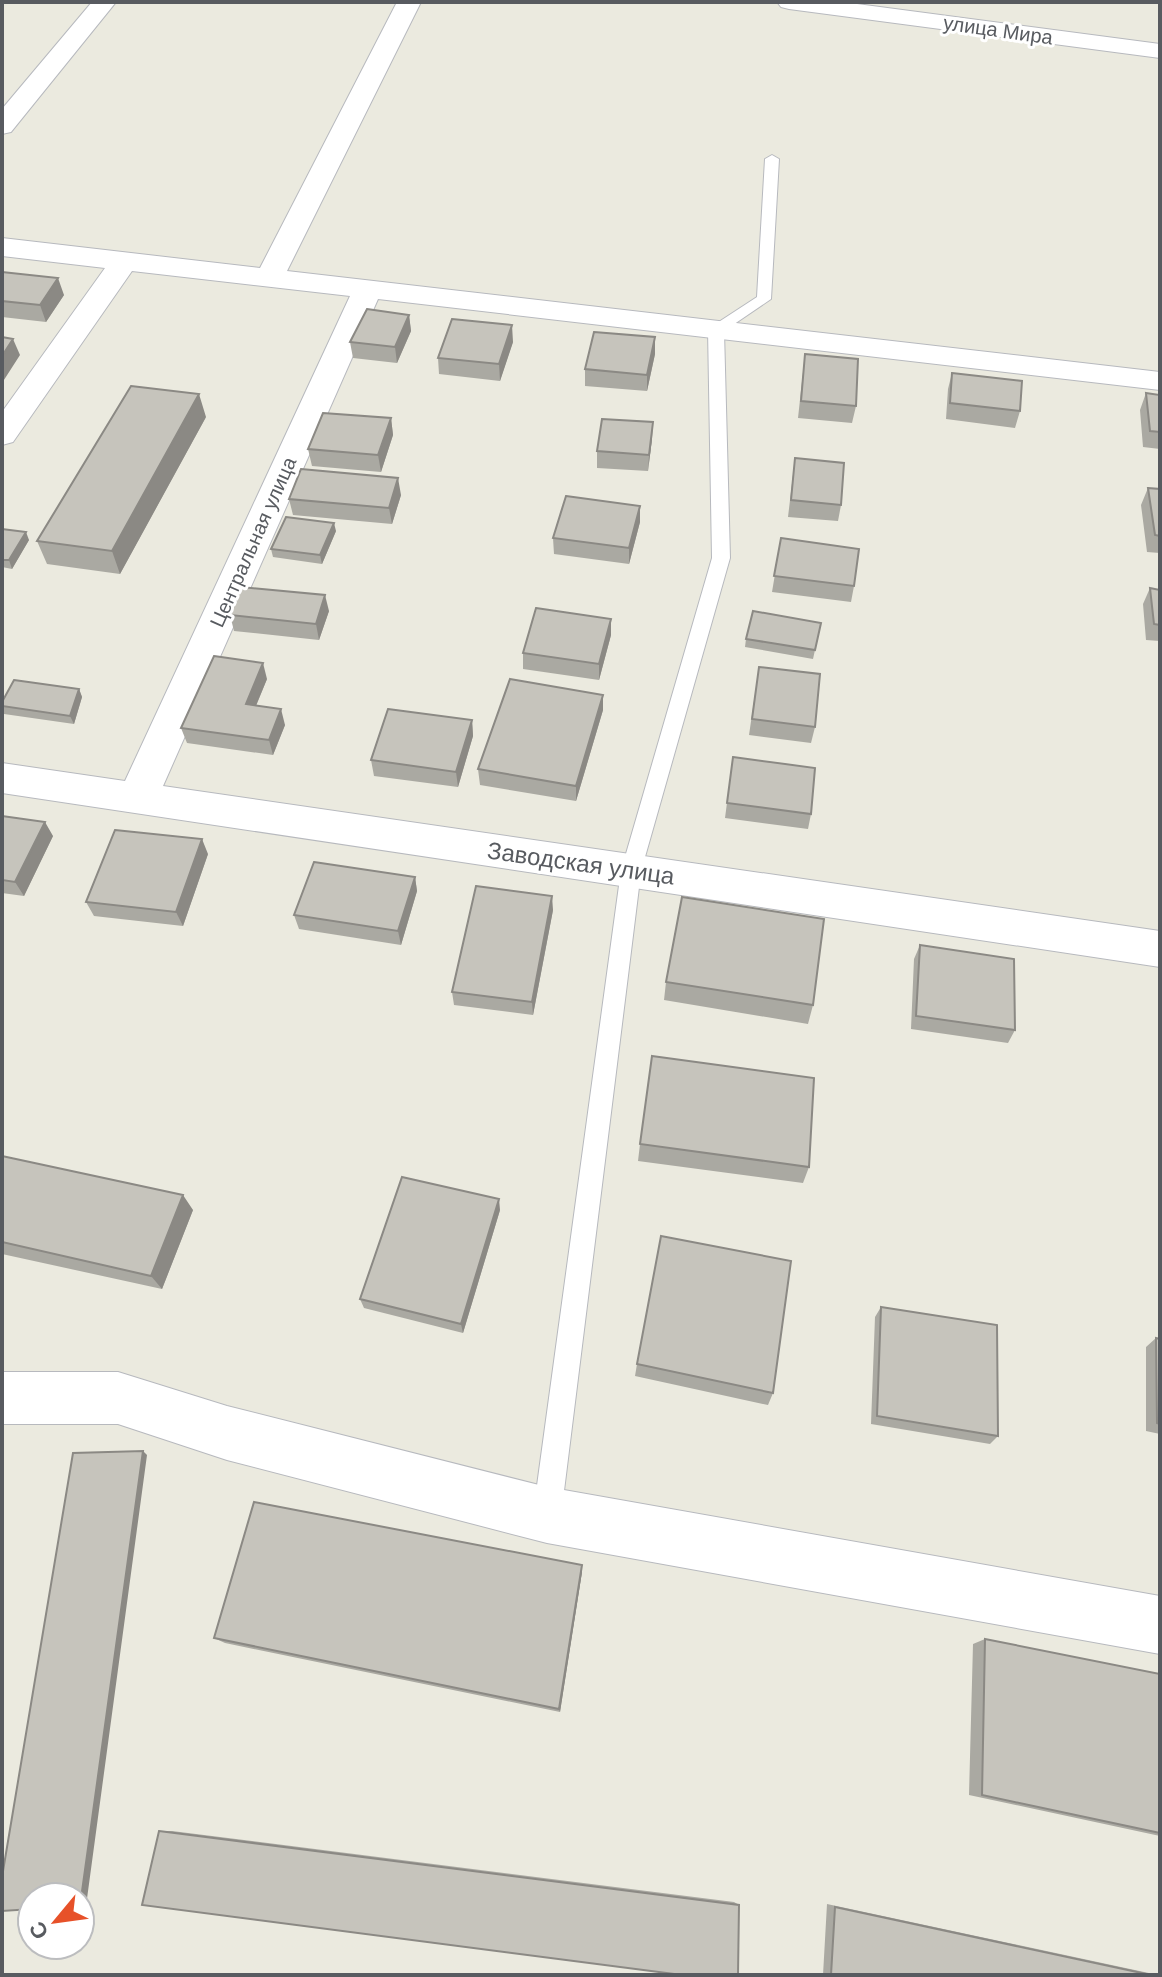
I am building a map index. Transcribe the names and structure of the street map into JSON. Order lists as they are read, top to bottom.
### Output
{
  "streets": {
    "street": ["улица Мира", "Центральная улица", "Заводская улица"]
  },
  "crossings": [
    ["Центральная улица", "Заводская улица"]
  ],
  "north": "bottom left"
}
